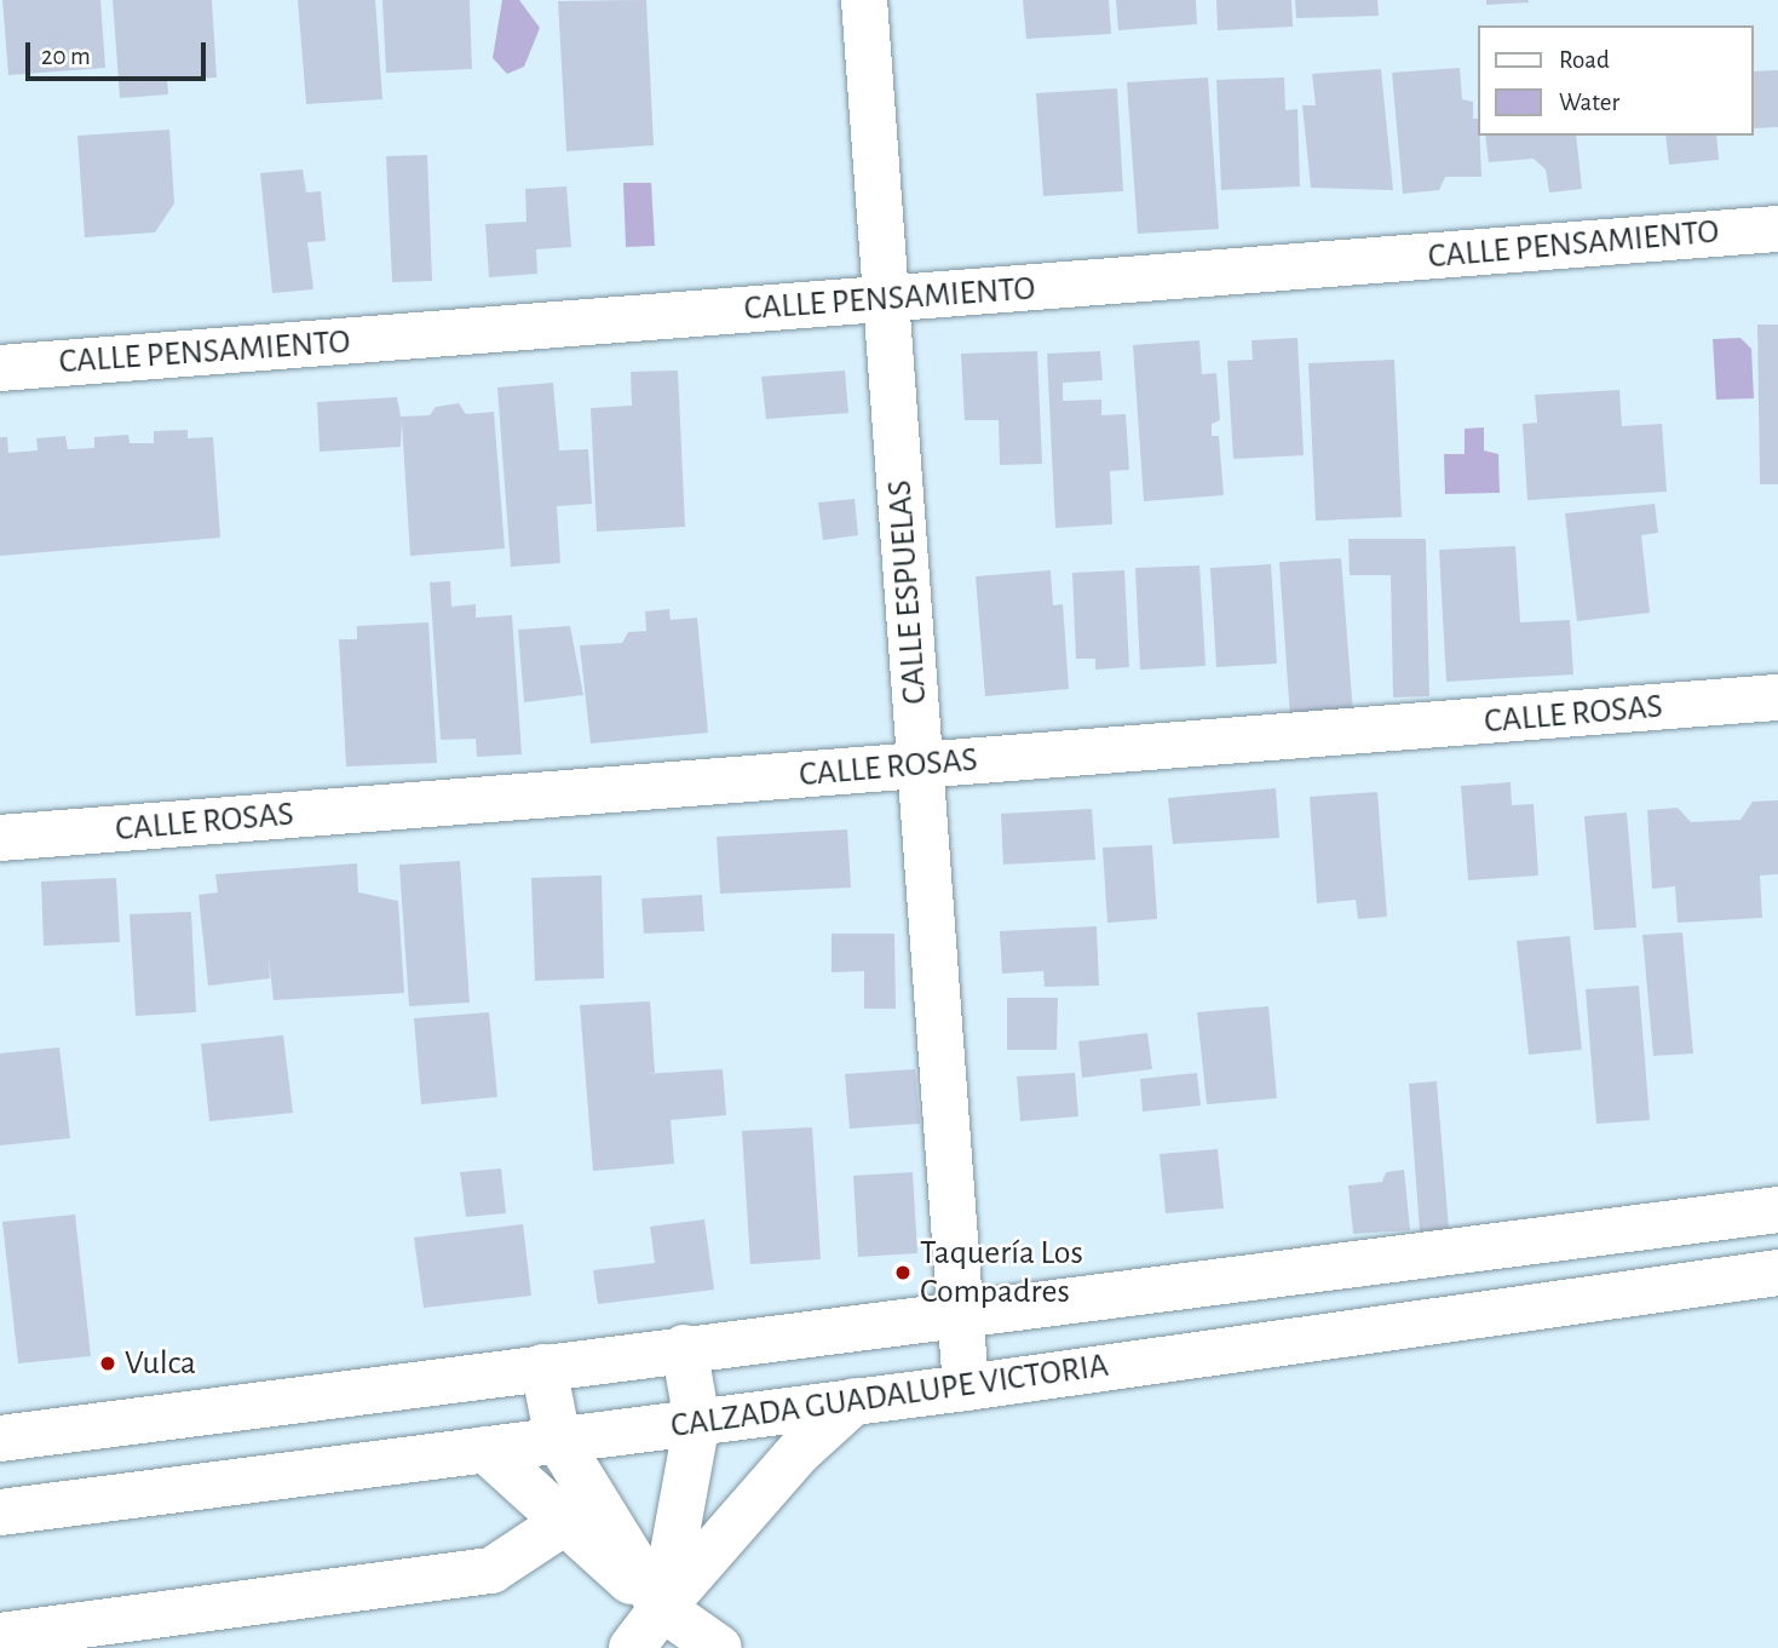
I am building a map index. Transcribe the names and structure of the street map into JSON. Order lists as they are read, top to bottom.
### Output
{
  "streets": {
    "street": [
      "CALLE PENSAMIENTO",
      "CALLE ESPUELAS",
      "CALLE ROSAS",
      "CALZADA GUADALUPE VICTORIA"
    ]
  },
  "crossings": [
    ["CALLE PENSAMIENTO", "CALLE ESPUELAS"],
    ["CALLE ESPUELAS", "CALLE ROSAS"],
    ["CALLE ESPUELAS", "CALZADA GUADALUPE VICTORIA"]
  ],
  "places": ["Taquería Los Compadres", "Vulca"],
  "legend": ["Road", "Water"],
  "scale_bar": "20 m"
}
